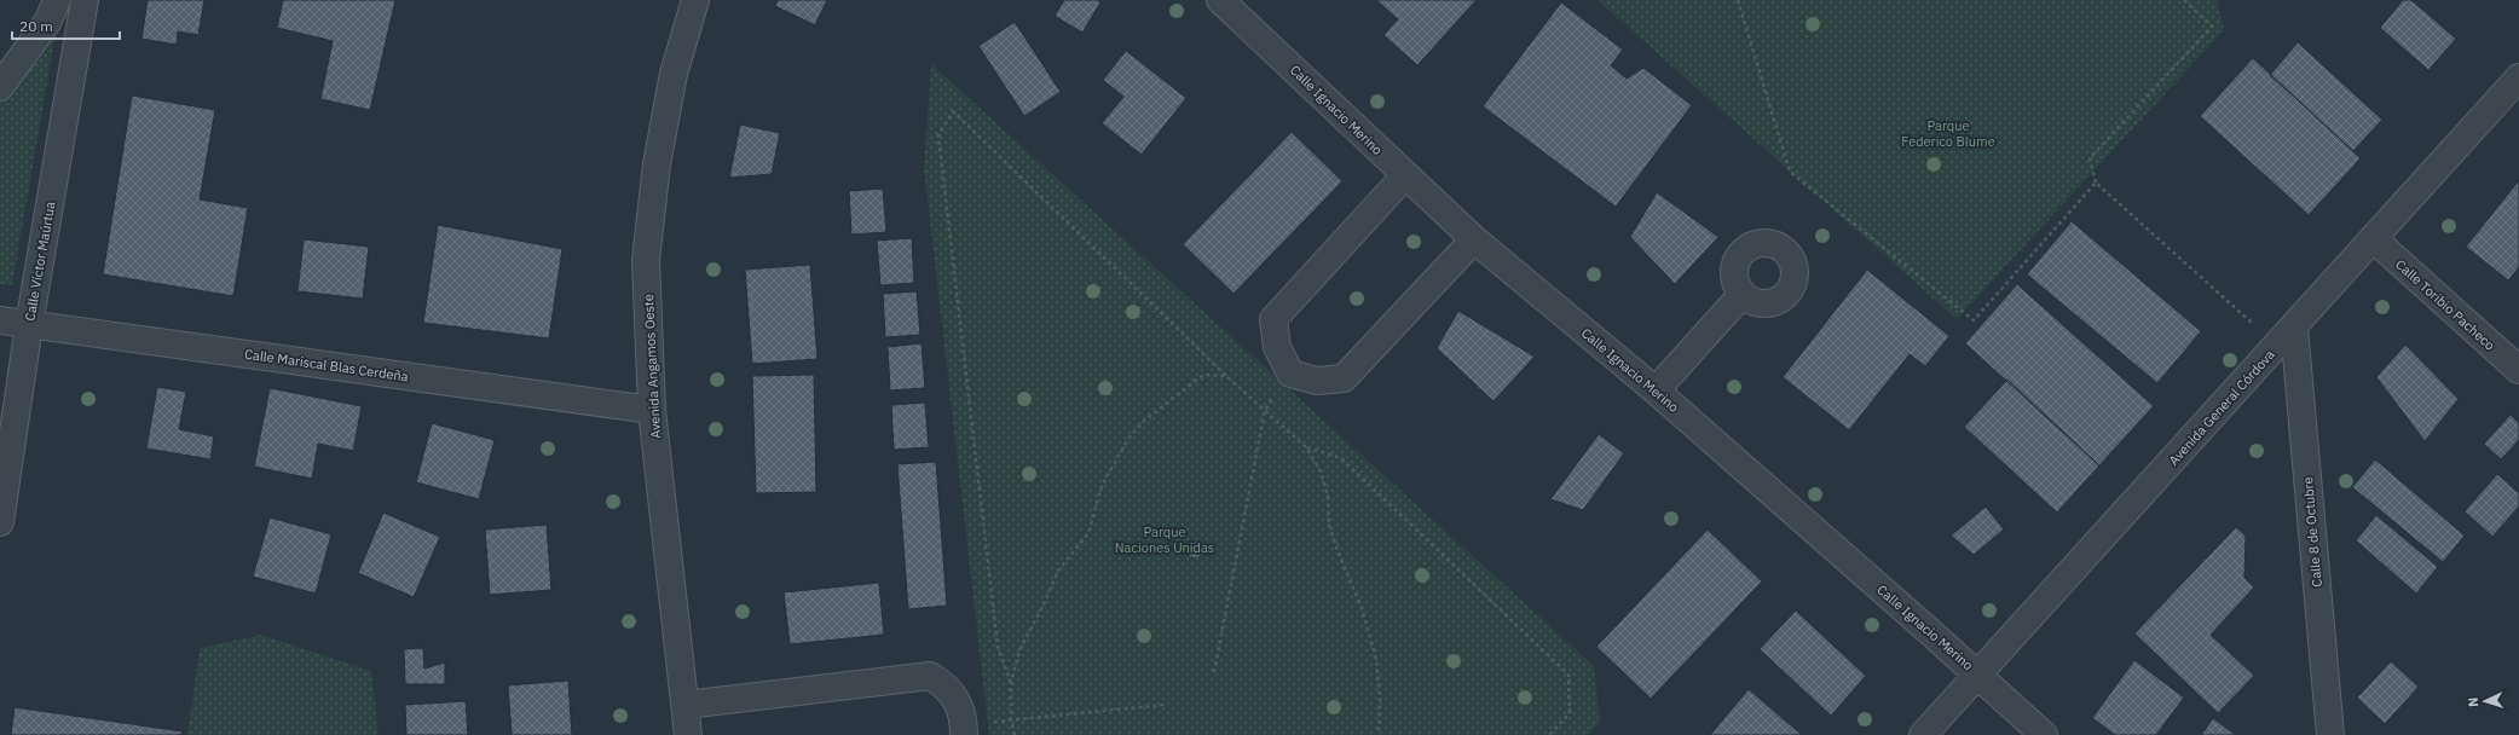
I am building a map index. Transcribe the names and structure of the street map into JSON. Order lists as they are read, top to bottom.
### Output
{
  "streets": {
    "street": [
      "Calle Ignacio Merino",
      "Calle Víctor Maúrtua",
      "Calle Toribio Pacheco",
      "Calle Mariscal Blas Cerdeña",
      "Avenida Angamos Oeste",
      "Avenida General Córdova",
      "Calle 8 de Octubre"
    ]
  },
  "crossings": [
    ["Calle Ignacio Merino", "Avenida General Córdova"],
    ["Calle Víctor Maúrtua", "Calle Mariscal Blas Cerdeña"],
    ["Calle Toribio Pacheco", "Avenida General Córdova"],
    ["Calle Mariscal Blas Cerdeña", "Avenida Angamos Oeste"],
    ["Avenida General Córdova", "Calle 8 de Octubre"]
  ],
  "parks": ["Parque Federico Blume", "Parque Naciones Unidas"],
  "scale_bar": "20 m",
  "north": "left"
}
